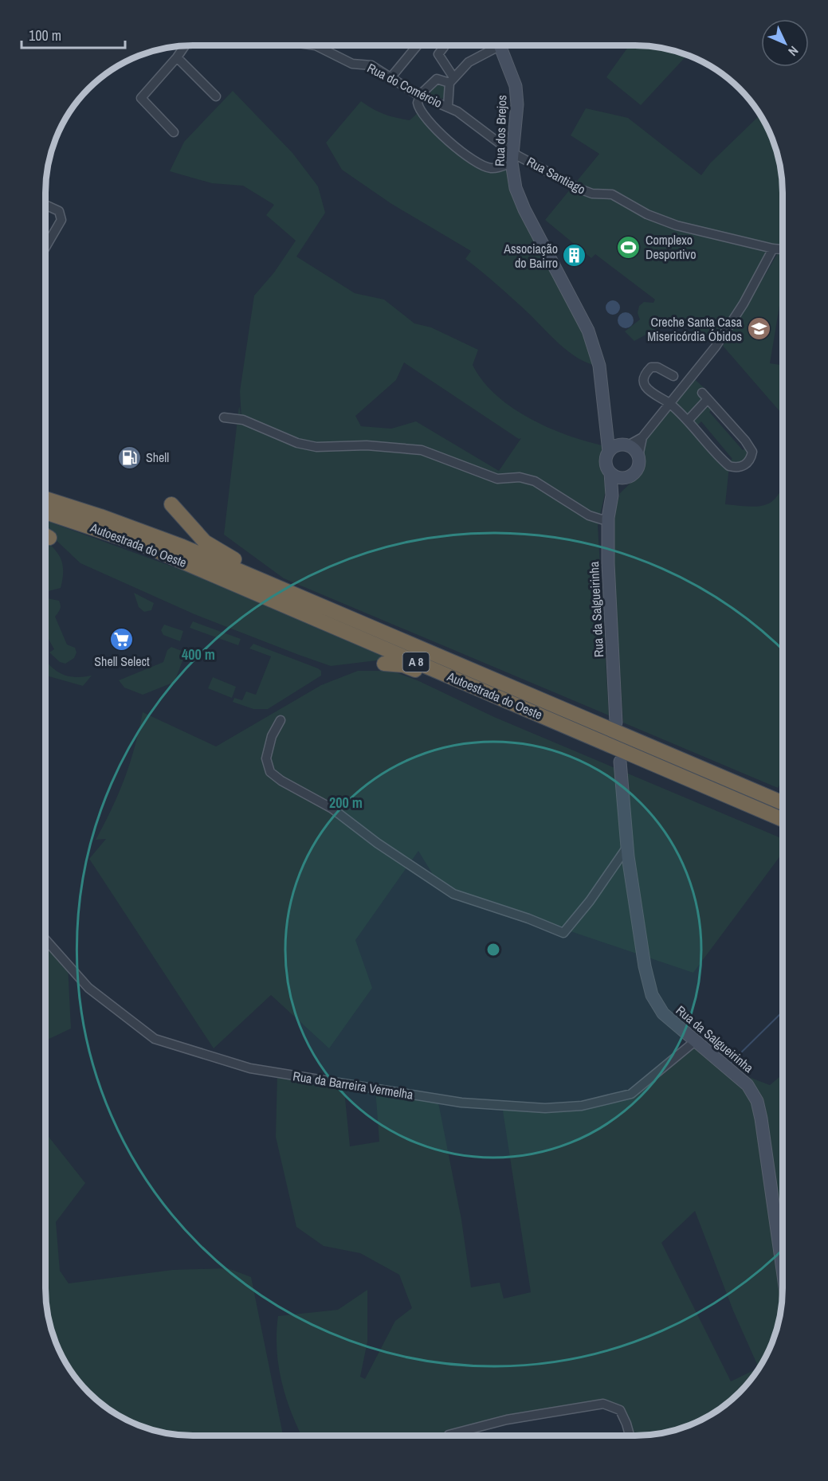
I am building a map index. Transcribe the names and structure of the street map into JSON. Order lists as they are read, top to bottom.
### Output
{
  "streets": {
    "highway": ["Autoestrada do Oeste", "A 8"],
    "street": [
      "Rua do Comércio",
      "Rua dos Brejos",
      "Rua Santiago",
      "Rua da Salgueirinha",
      "Rua da Barreira Vermelha"
    ]
  },
  "crossings": [
    ["Rua do Comércio", "Rua dos Brejos"],
    ["Rua do Comércio", "Rua Santiago"],
    ["Rua dos Brejos", "Rua Santiago"],
    ["Rua dos Brejos", "Rua da Salgueirinha"],
    ["Rua da Salgueirinha", "Rua da Barreira Vermelha"]
  ],
  "places": {
    "sports": ["Complexo Desportivo"],
    "building": ["Associação do Bairro"],
    "school or university": ["Creche Santa Casa Misericórdia Óbidos"],
    "fuel station": ["Shell"],
    "supermarket": ["Shell Select"]
  },
  "scale_bar": "100 m",
  "north": "bottom right",
  "rings": ["400 m", "200 m"]
}
